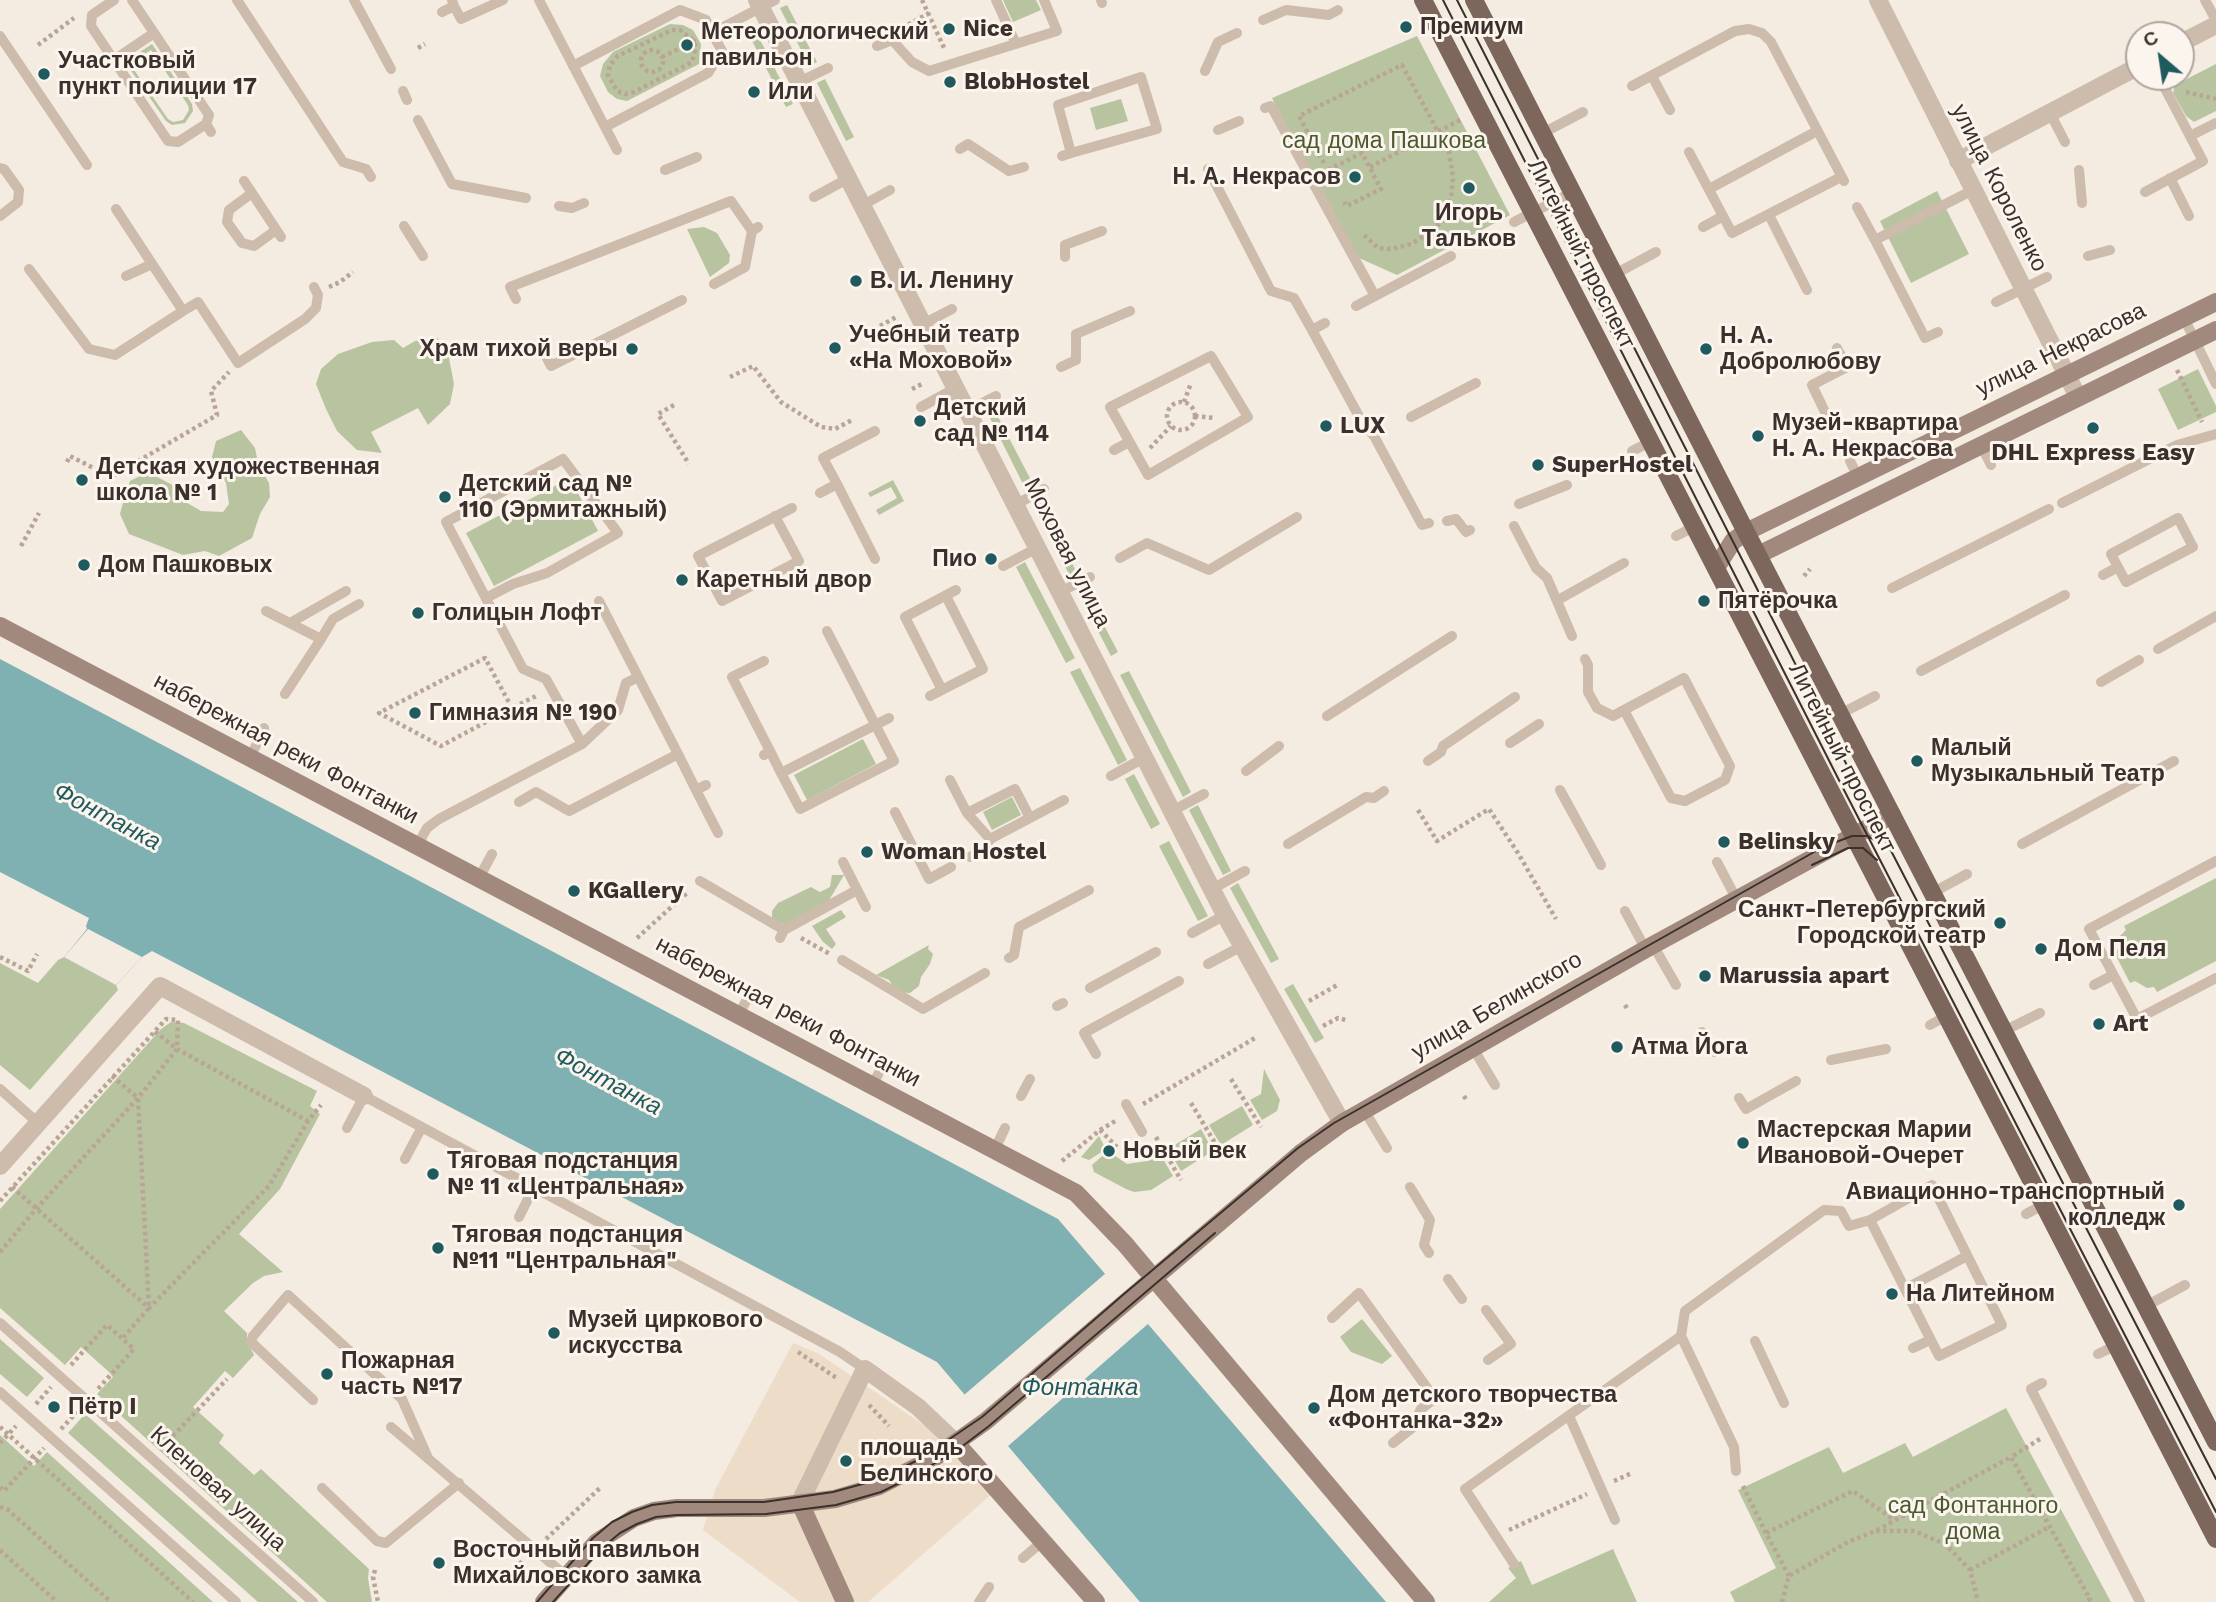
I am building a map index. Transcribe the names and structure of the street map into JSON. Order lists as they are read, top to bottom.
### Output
{
  "streets": {
    "main road": [
      "Литейный проспект",
      "улица Некрасова",
      "набережная реки Фонтанки",
      "улица Белинского"
    ],
    "street": ["улица Короленко", "Моховая улица"],
    "lane": ["Кленовая улица"]
  },
  "crossings": [
    ["улица Короленко", "улица Некрасова"],
    ["Литейный проспект", "улица Некрасова"],
    ["Литейный проспект", "улица Белинского"],
    ["Моховая улица", "улица Белинского"],
    ["набережная реки Фонтанки", "улица Белинского"]
  ],
  "water": ["Фонтанка"],
  "parks": ["сад дома Пашкова", "сад Фонтанного дома"],
  "places": [
    "Премиум",
    "Nice",
    "Метеорологический павильон",
    "Участковый пункт полиции 17",
    "BlobHostel",
    "Или",
    "Н. А. Некрасов",
    "Игорь Тальков",
    "В. И. Ленину",
    "Учебный театр «На Моховой»",
    "Храм тихой веры",
    "Н. А. Добролюбову",
    "Детский сад № 114",
    "LUX",
    "DHL Express Easy",
    "Музей-квартира Н. А. Некрасова",
    "SuperHostel",
    "Детская художественная школа № 1",
    "Детский сад № 110 (Эрмитажный)",
    "Пио",
    "Дом Пашковых",
    "Каретный двор",
    "Пятёрочка",
    "Голицын Лофт",
    "Гимназия № 190",
    "Малый Музыкальный Театр",
    "Belinsky",
    "Woman Hostel",
    "KGallery",
    "Санкт-Петербургский Городской театр",
    "Дом Пеля",
    "Marussia apart",
    "Art",
    "Атма Йога",
    "Мастерская Марии Ивановой-Очерет",
    "Новый век",
    "Тяговая подстанция № 11 «Центральная»",
    "Авиационно-транспортный колледж",
    "Тяговая подстанция №11 \"Центральная\"",
    "На Литейном",
    "Музей циркового искусства",
    "Пожарная часть №17",
    "Пётр I",
    "Дом детского творчества «Фонтанка-32»",
    "площадь Белинского",
    "Восточный павильон Михайловского замка"
  ],
  "north": "top left"
}
